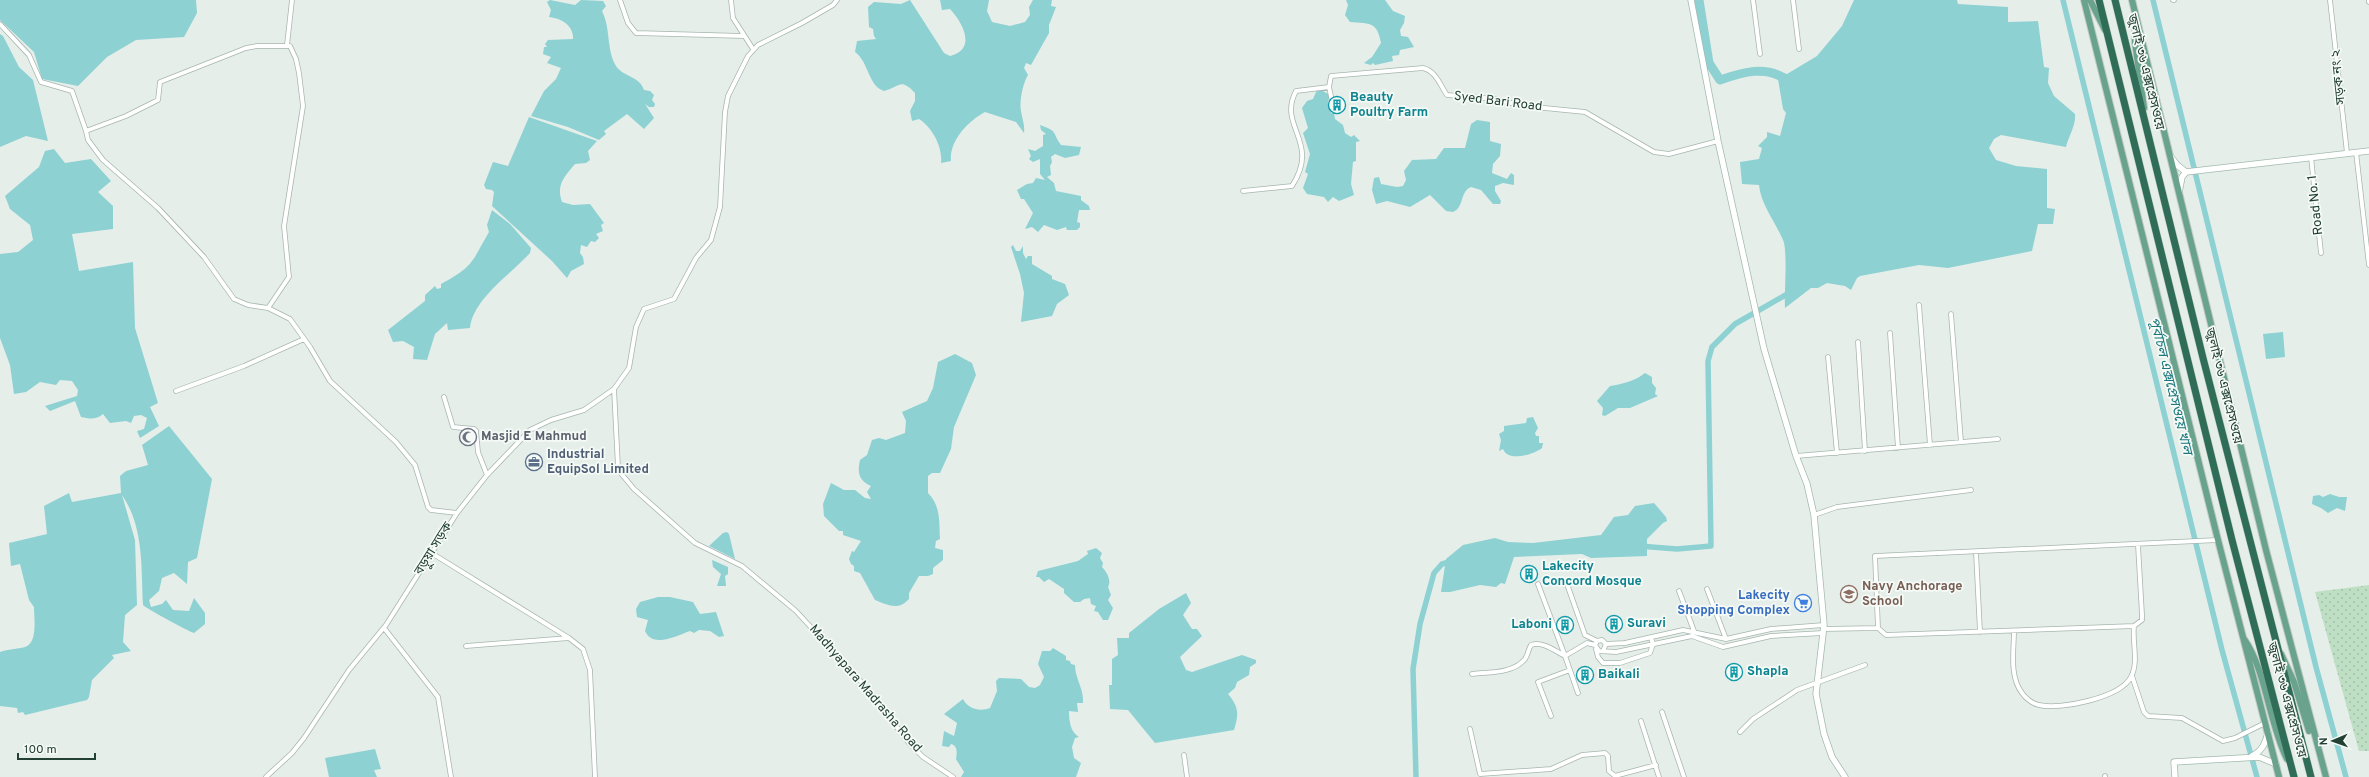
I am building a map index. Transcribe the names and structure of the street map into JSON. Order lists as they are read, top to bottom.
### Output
{
  "streets": {
    "highway": ["জুলাই ৩৬ এক্সপ্রেসওয়ে"],
    "street": [
      "সড়ক নং ২",
      "Syed Bari Road",
      "Road No. 1",
      "বড়ুয়া সড়ক",
      "Madhyapara Madrasha Road"
    ]
  },
  "water": ["পূর্বাচল এক্সপ্রেসওয়ে খাল"],
  "places": {
    "building": [
      "Beauty Poultry Farm",
      "Lakecity Concord Mosque",
      "Suravi",
      "Laboni",
      "Shapla",
      "Baikali"
    ],
    "mosque": ["Masjid E Mahmud"],
    "office": ["Industrial EquipSol Limited"],
    "school or university": ["Navy Anchorage School"],
    "supermarket": ["Lakecity Shopping Complex"]
  },
  "scale_bar": "100 m",
  "north": "left"
}
